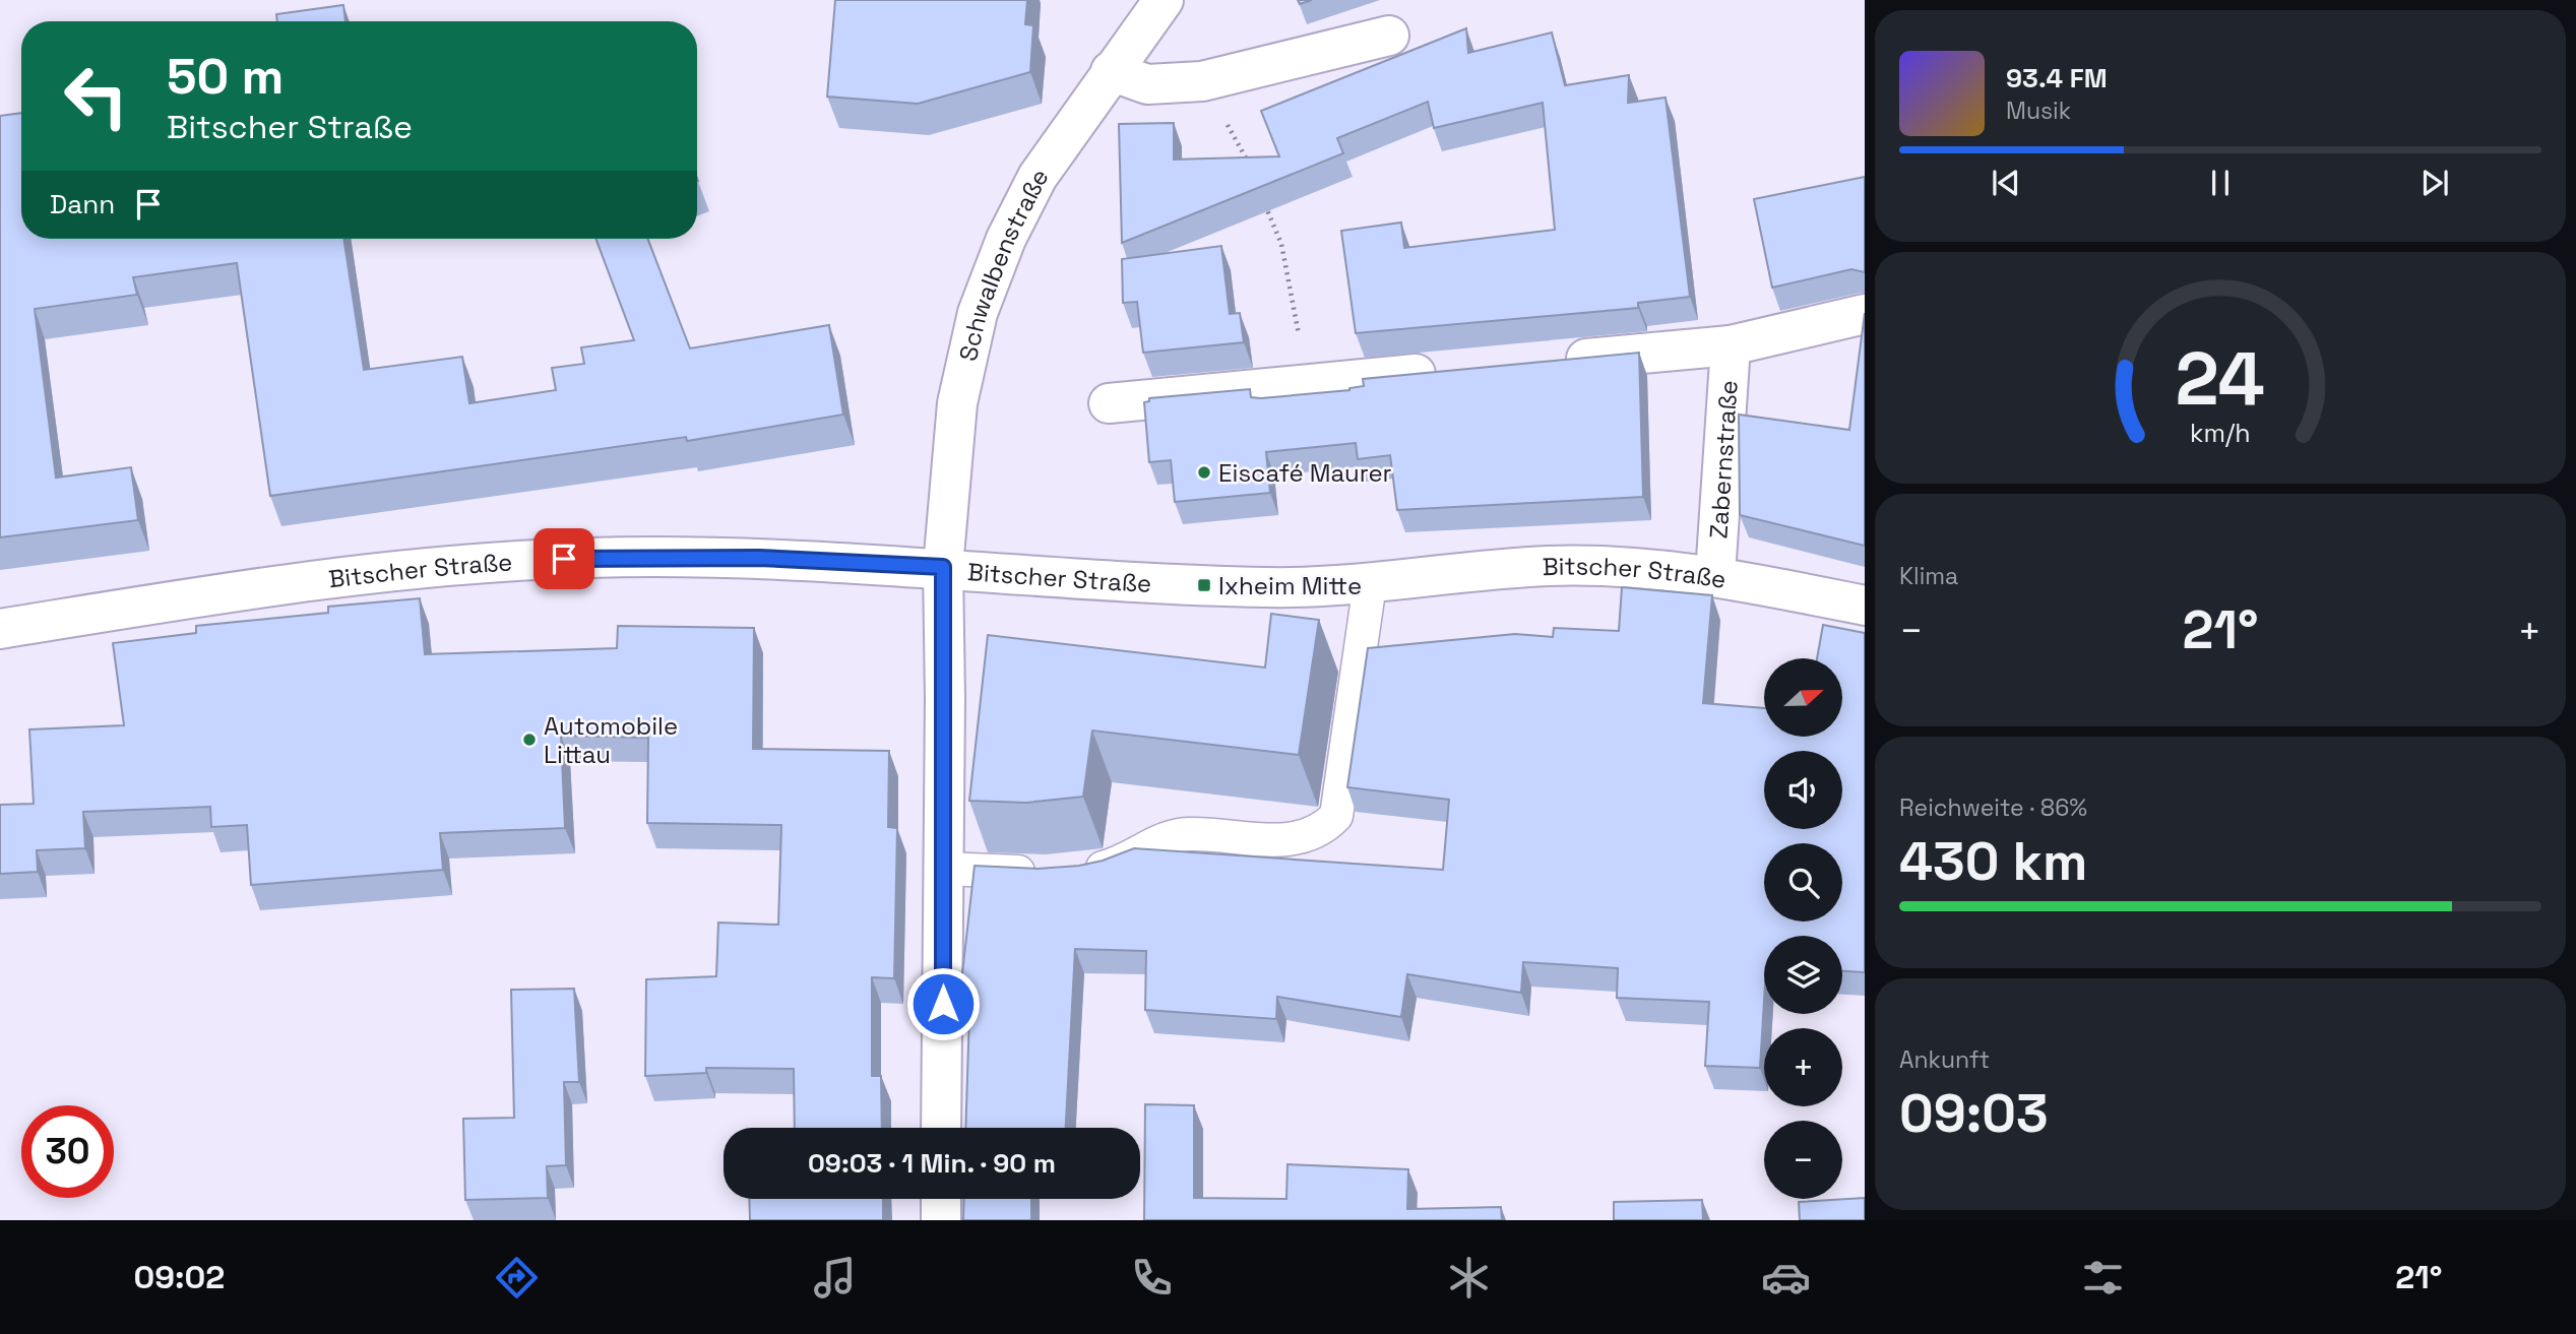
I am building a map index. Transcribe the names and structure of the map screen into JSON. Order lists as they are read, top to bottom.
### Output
{
  "streets": {
    "street": ["Schwalbenstraße", "Zabernstraße", "Bitscher Straße"]
  },
  "crossings": [
    ["Schwalbenstraße", "Bitscher Straße"],
    ["Zabernstraße", "Bitscher Straße"]
  ],
  "places": {
    "other": ["Eiscafé Maurer", "Automobile Littau"],
    "transit": ["Ixheim Mitte"]
  },
  "north": "right",
  "page": {
    "turn": ["50 m", "Bitscher Straße"],
    "song": ["93.4 FM", "Musik"],
    "then": "Dann",
    "tile": [
      "Klima",
      ["Reichweite · 86%", "430 km"],
      ["Ankunft", "09:03"]
    ],
    "heat": ["−", "21°", "+"],
    "map_buttons": ["+", "−"],
    "limit": "30",
    "trip": "09:03 · 1 Min. · 90 m",
    "tabs": ["09:02", "21°"],
    "gauge": ["24", "km/h"]
  }
}
